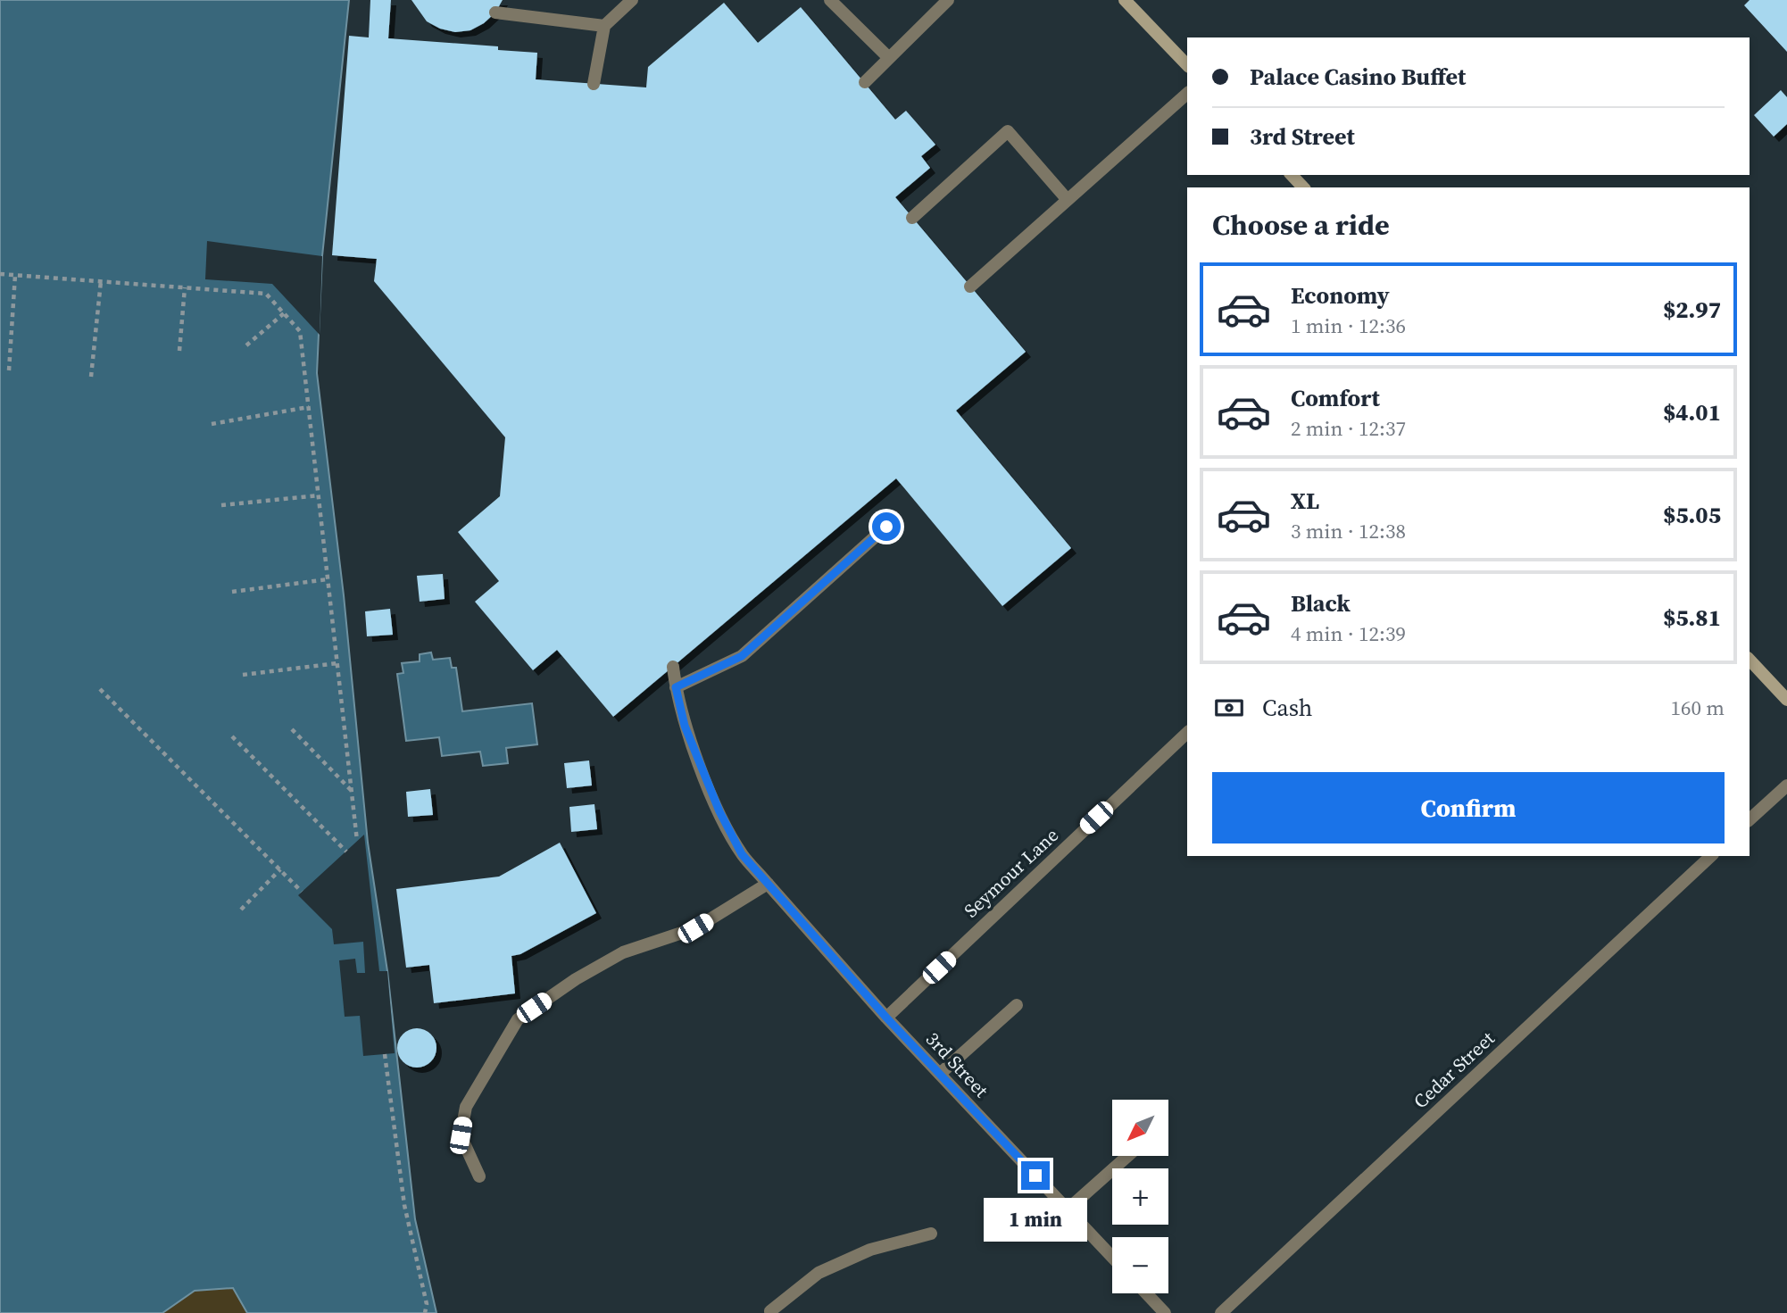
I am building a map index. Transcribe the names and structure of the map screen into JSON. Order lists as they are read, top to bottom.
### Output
{
  "streets": {
    "street": ["Seymour Lane", "3rd Street", "Cedar Street"]
  },
  "crossings": [
    ["Seymour Lane", "3rd Street"]
  ],
  "north": "bottom left",
  "page": {
    "banner": ["Palace Casino Buffet", "3rd Street"],
    "heading": "Choose a ride",
    "list": [
      {
        "name": "Economy",
        "note": "1 min · 12:36",
        "value": "$2.97"
      },
      {
        "name": "Comfort",
        "note": "2 min · 12:37",
        "value": "$4.01"
      },
      {
        "name": "XL",
        "note": "3 min · 12:38",
        "value": "$5.05"
      },
      {
        "name": "Black",
        "note": "4 min · 12:39",
        "value": "$5.81"
      }
    ],
    "pay": ["Cash", "160 m"],
    "buttons": "Confirm",
    "map_buttons": ["+", "−"],
    "bubble": "1 min"
  }
}
